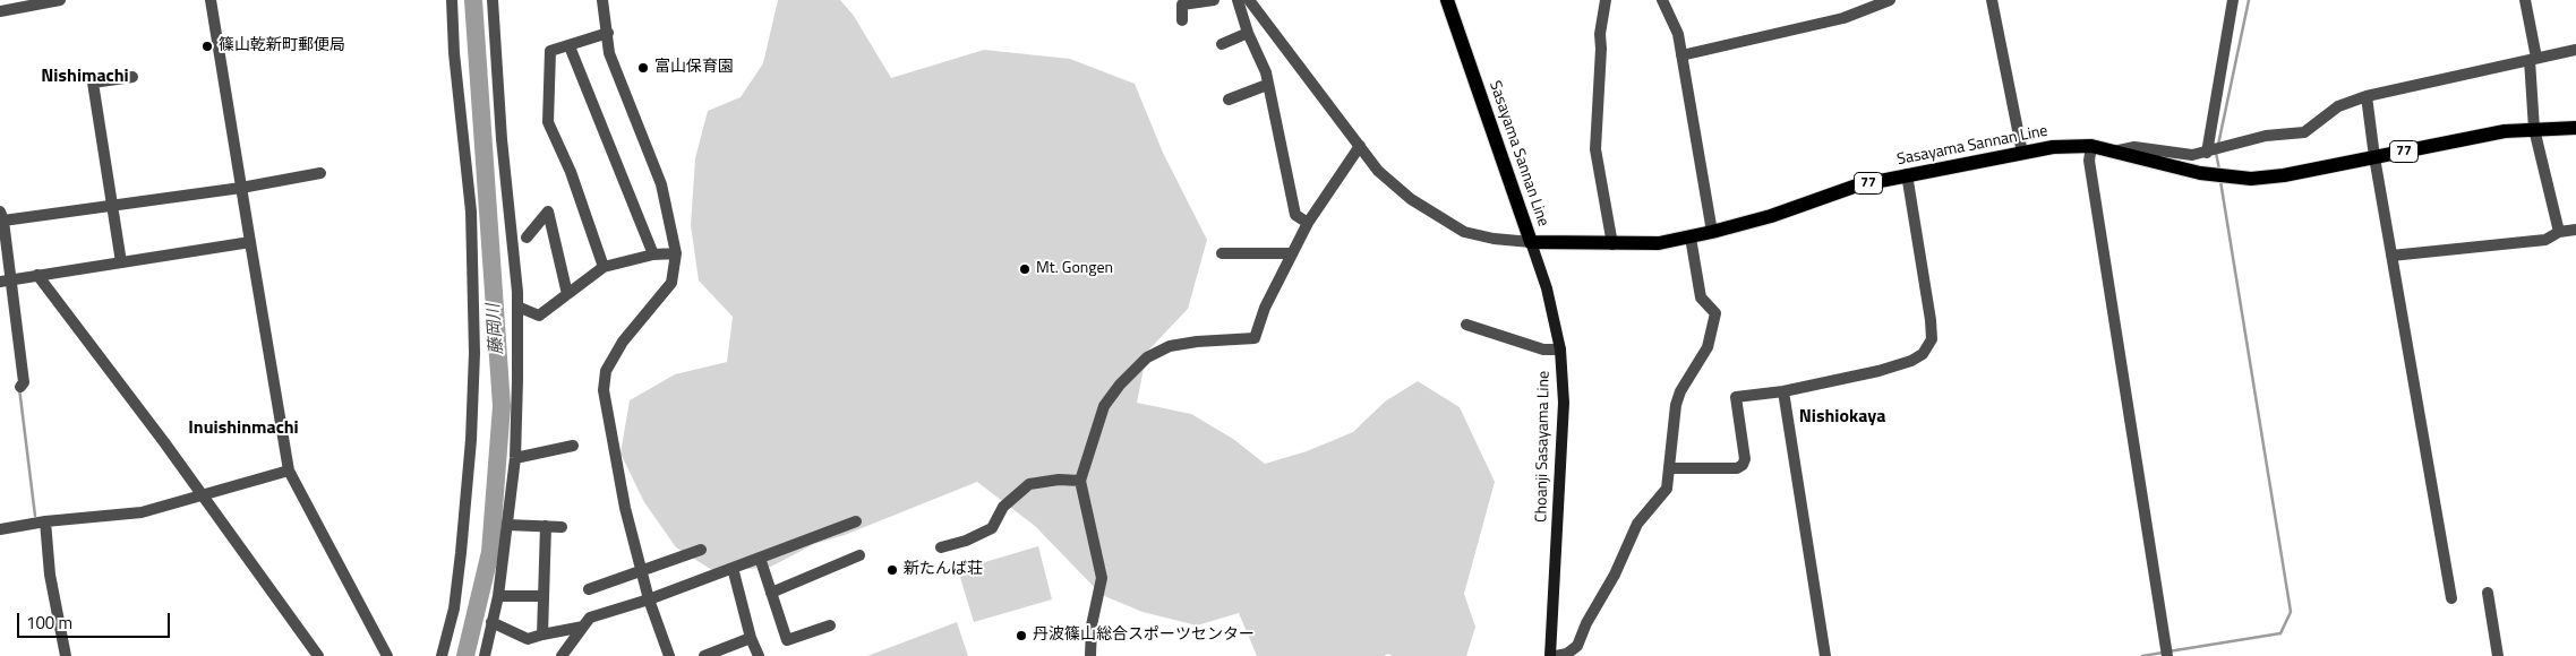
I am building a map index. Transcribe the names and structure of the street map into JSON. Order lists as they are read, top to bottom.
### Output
{
  "streets": {
    "main road": ["Sasayama Sannan Line", "77", "Choanji Sasayama Line"]
  },
  "crossings": [
    ["Sasayama Sannan Line", "Choanji Sasayama Line"]
  ],
  "districts": ["Nishimachi", "Nishiokaya", "Inuishinmachi"],
  "water": ["藤岡川"],
  "places": [
    "篠山乾新町郵便局",
    "富山保育園",
    "Mt. Gongen",
    "新たんば荘",
    "丹波篠山総合スポーツセンター"
  ],
  "scale_bar": "100 m"
}
